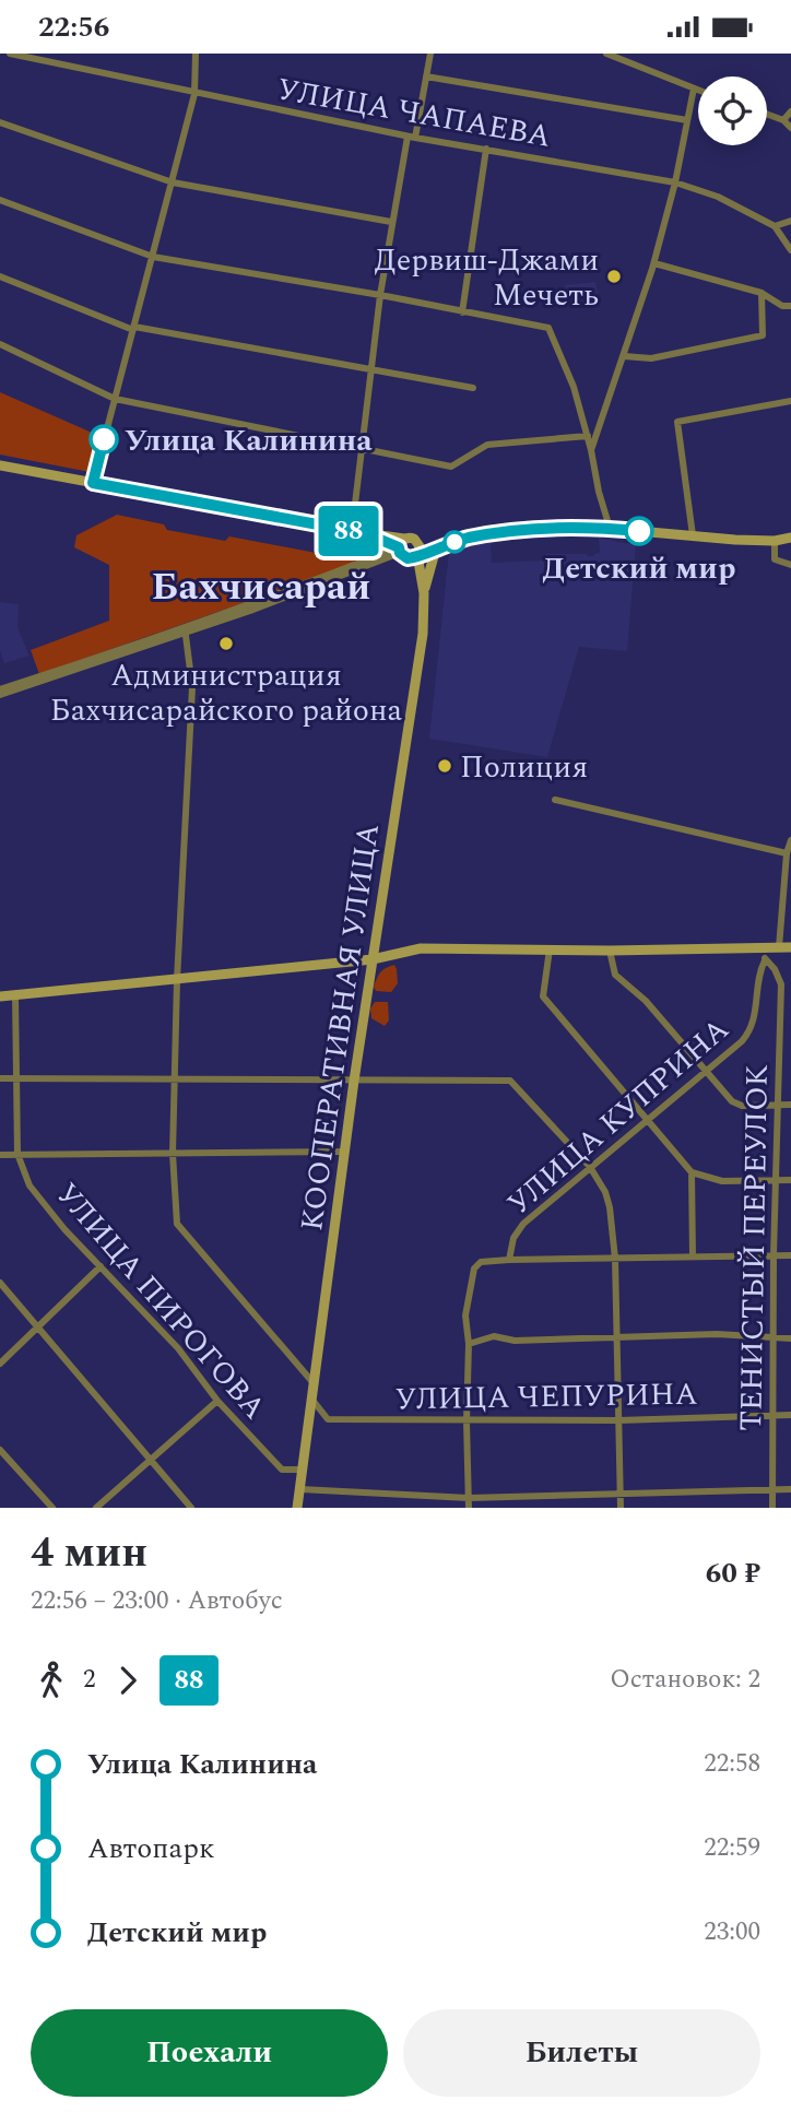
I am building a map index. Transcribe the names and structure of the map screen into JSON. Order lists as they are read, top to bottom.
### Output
{
  "streets": {
    "main road": ["КООПЕРАТИВНАЯ УЛИЦА"],
    "street": [
      "УЛИЦА ЧАПАЕВА",
      "УЛИЦА КУПРИНА",
      "ТЕНИСТЫЙ ПЕРЕУЛОК",
      "УЛИЦА ПИРОГОВА",
      "УЛИЦА ЧЕПУРИНА"
    ]
  },
  "crossings": [
    ["КООПЕРАТИВНАЯ УЛИЦА", "УЛИЦА ПИРОГОВА"],
    ["КООПЕРАТИВНАЯ УЛИЦА", "УЛИЦА ЧЕПУРИНА"],
    ["УЛИЦА КУПРИНА", "ТЕНИСТЫЙ ПЕРЕУЛОК"],
    ["УЛИЦА КУПРИНА", "УЛИЦА ЧЕПУРИНА"],
    ["ТЕНИСТЫЙ ПЕРЕУЛОК", "УЛИЦА ЧЕПУРИНА"]
  ],
  "districts": ["Бахчисарай"],
  "places": [
    "Дервиш-Джами Мечеть",
    "Улица Калинина",
    "Детский мир",
    "Администрация Бахчисарайского района",
    "Полиция"
  ],
  "lines": ["bus line 88"],
  "page": {
    "status": "22:56",
    "on_map": "88",
    "heading": ["4 мин", "22:56 – 23:00 · Автобус", "60 ₽"],
    "legs": ["2", "88", "Остановок: 2"],
    "list": [
      {
        "name": "Улица Калинина",
        "value": "22:58"
      },
      {
        "name": "Автопарк",
        "value": "22:59"
      },
      {
        "name": "Детский мир",
        "value": "23:00"
      }
    ],
    "buttons": ["Поехали", "Билеты"]
  }
}
